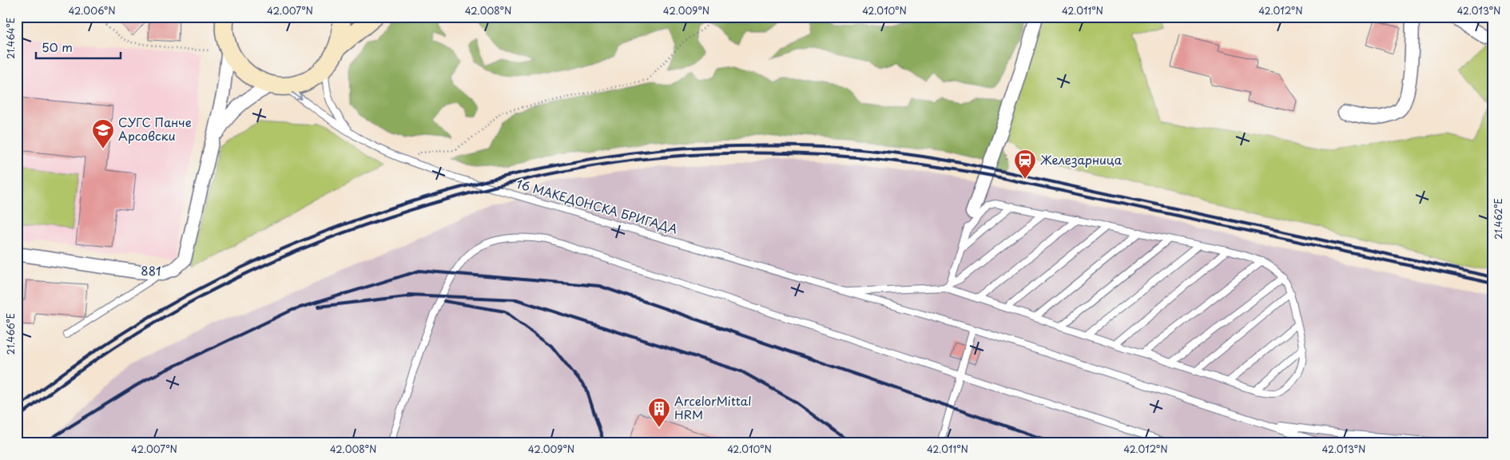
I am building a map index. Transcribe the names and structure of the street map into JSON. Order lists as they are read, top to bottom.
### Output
{
  "streets": {
    "street": ["881"],
    "lane": ["16 МАКЕДОНСКА БРИГАДА"]
  },
  "crossings": [
    ["16 МАКЕДОНСКА БРИГАДА", "881"]
  ],
  "places": {
    "school or university": ["СУГС Панче Арсовски"],
    "station": ["Железарница"],
    "building": ["ArcelorMittal HRM"]
  },
  "scale_bar": "50 m",
  "coordinates": [
    "42.006°N",
    "42.007°N",
    "42.008°N",
    "42.009°N",
    "42.010°N",
    "42.011°N",
    "42.012°N",
    "42.013°N",
    "21.464°E",
    "21.462°E",
    "21.466°E"
  ]
}
